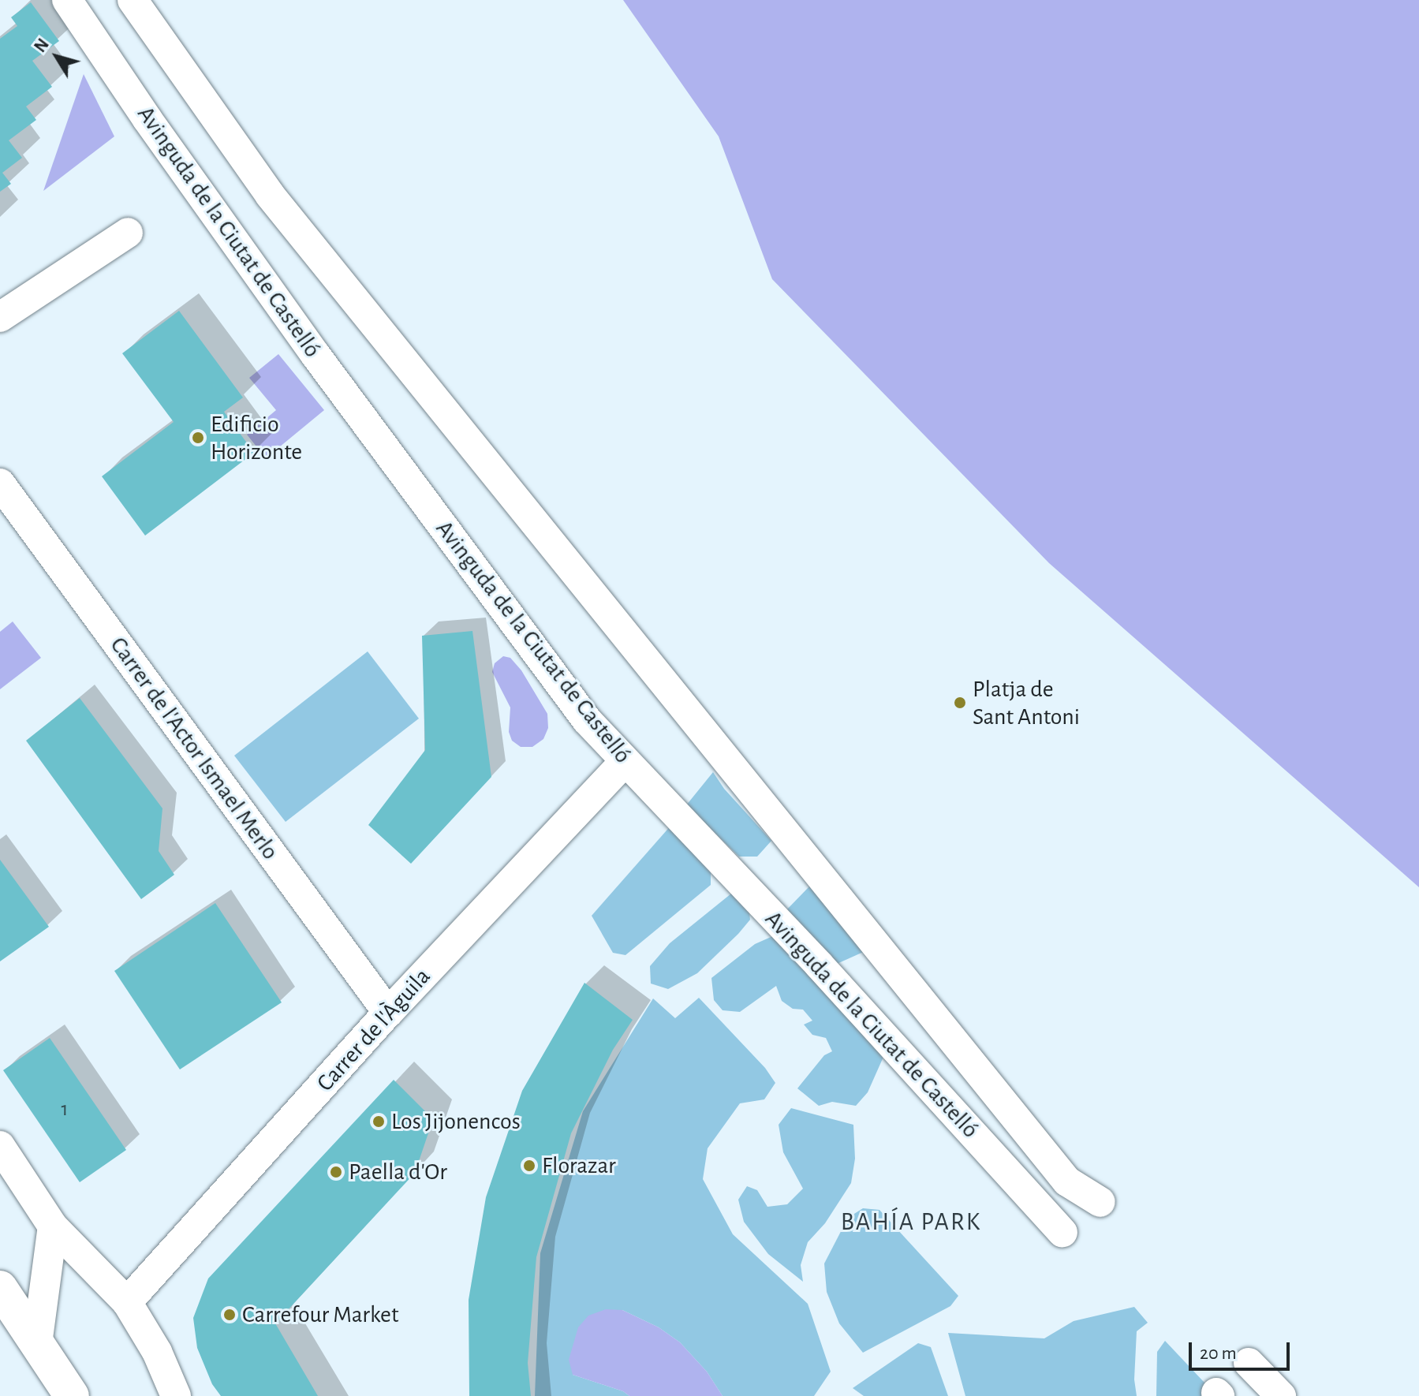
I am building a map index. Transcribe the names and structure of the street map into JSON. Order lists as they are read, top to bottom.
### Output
{
  "streets": {
    "street": ["Avinguda de la Ciutat de Castelló", "Carrer de l'Actor Ismael Merlo", "Carrer de l'Àguila"]
  },
  "crossings": [
    ["Avinguda de la Ciutat de Castelló", "Carrer de l'Àguila"],
    ["Carrer de l'Actor Ismael Merlo", "Carrer de l'Àguila"]
  ],
  "districts": ["BAHÍA PARK"],
  "places": [
    "Edificio Horizonte",
    "Platja de Sant Antoni",
    "Los Jijonencos",
    "Florazar",
    "Paella d'Or",
    "Carrefour Market"
  ],
  "house_numbers": ["1"],
  "scale_bar": "20 m",
  "north": "top left"
}
